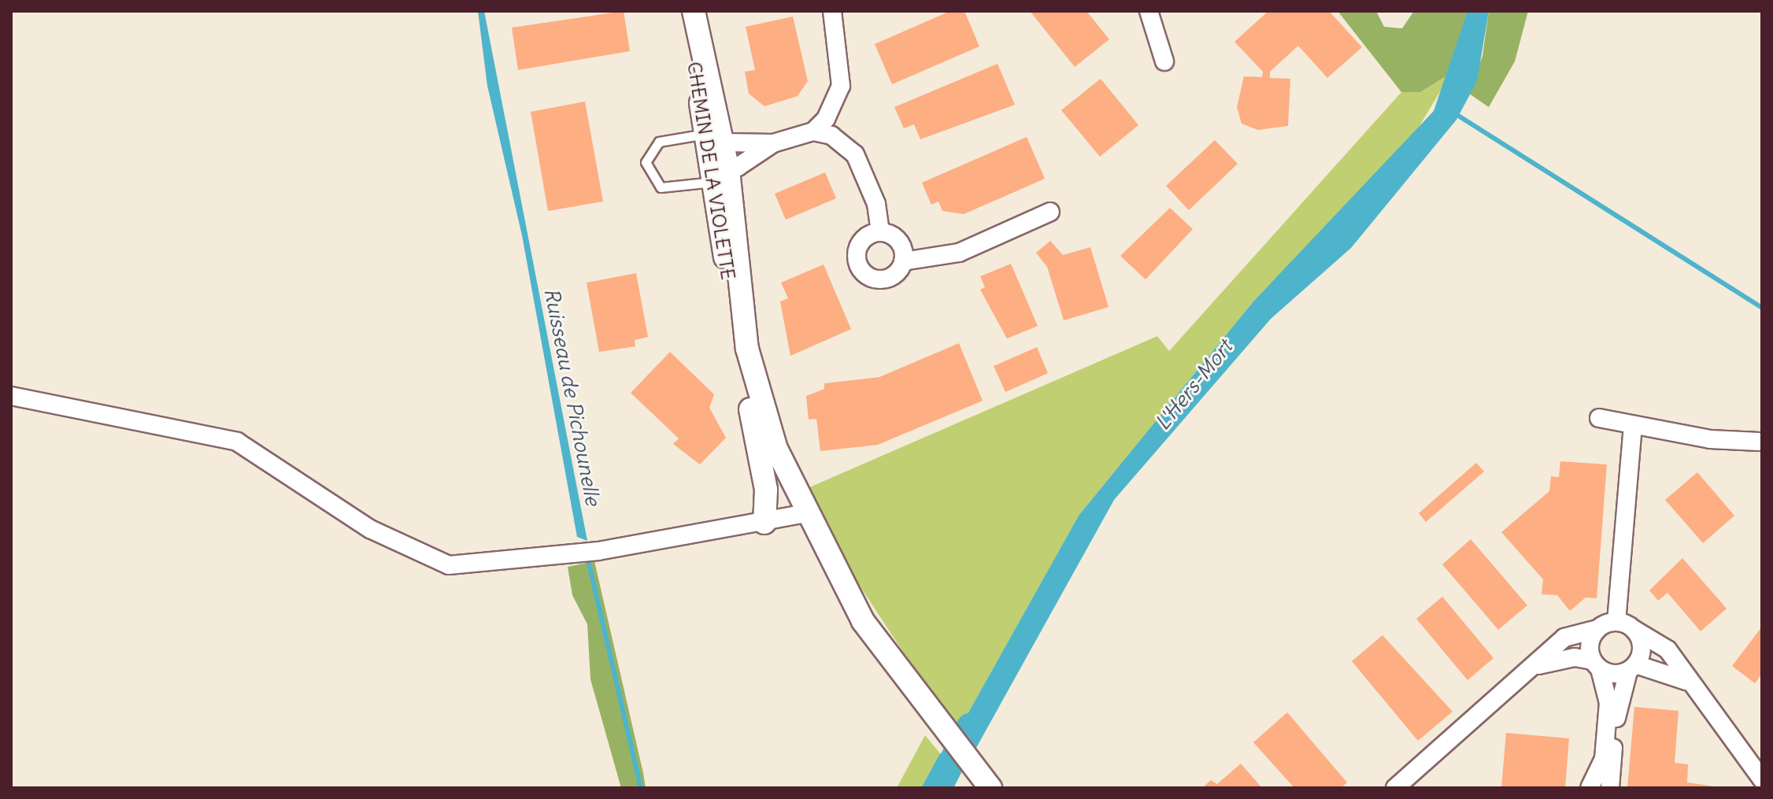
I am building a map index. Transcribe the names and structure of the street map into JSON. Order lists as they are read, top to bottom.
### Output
{
  "streets": {
    "street": ["CHEMIN DE LA VIOLETTE"]
  },
  "water": ["L'Hers-Mort", "Ruisseau de Pichounelle"]
}
